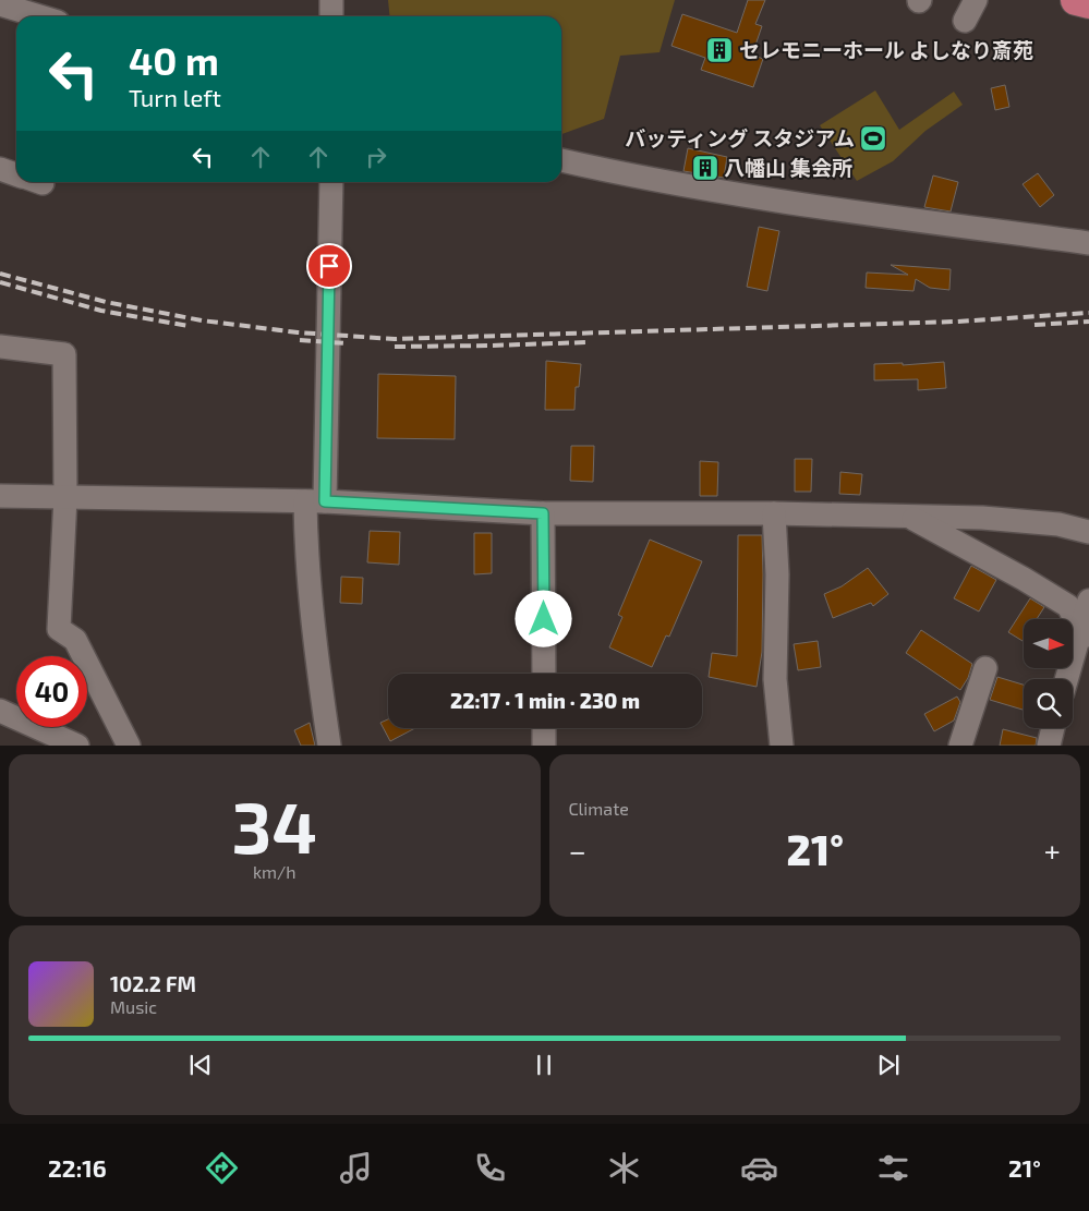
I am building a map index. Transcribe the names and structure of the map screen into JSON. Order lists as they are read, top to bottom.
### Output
{
  "places": {
    "building": ["セレモニーホール よしなり斎苑", "八幡山 集会所"],
    "sports": ["バッティング スタジアム"]
  },
  "north": "right",
  "page": {
    "turn": ["40 m", "Turn left"],
    "limit": "40",
    "trip": "22:17 · 1 min · 230 m",
    "tile": [
      ["34", "km/h"],
      "Climate"
    ],
    "heat": ["−", "21°", "+"],
    "song": ["102.2 FM", "Music"],
    "tabs": ["22:16", "21°"]
  }
}
